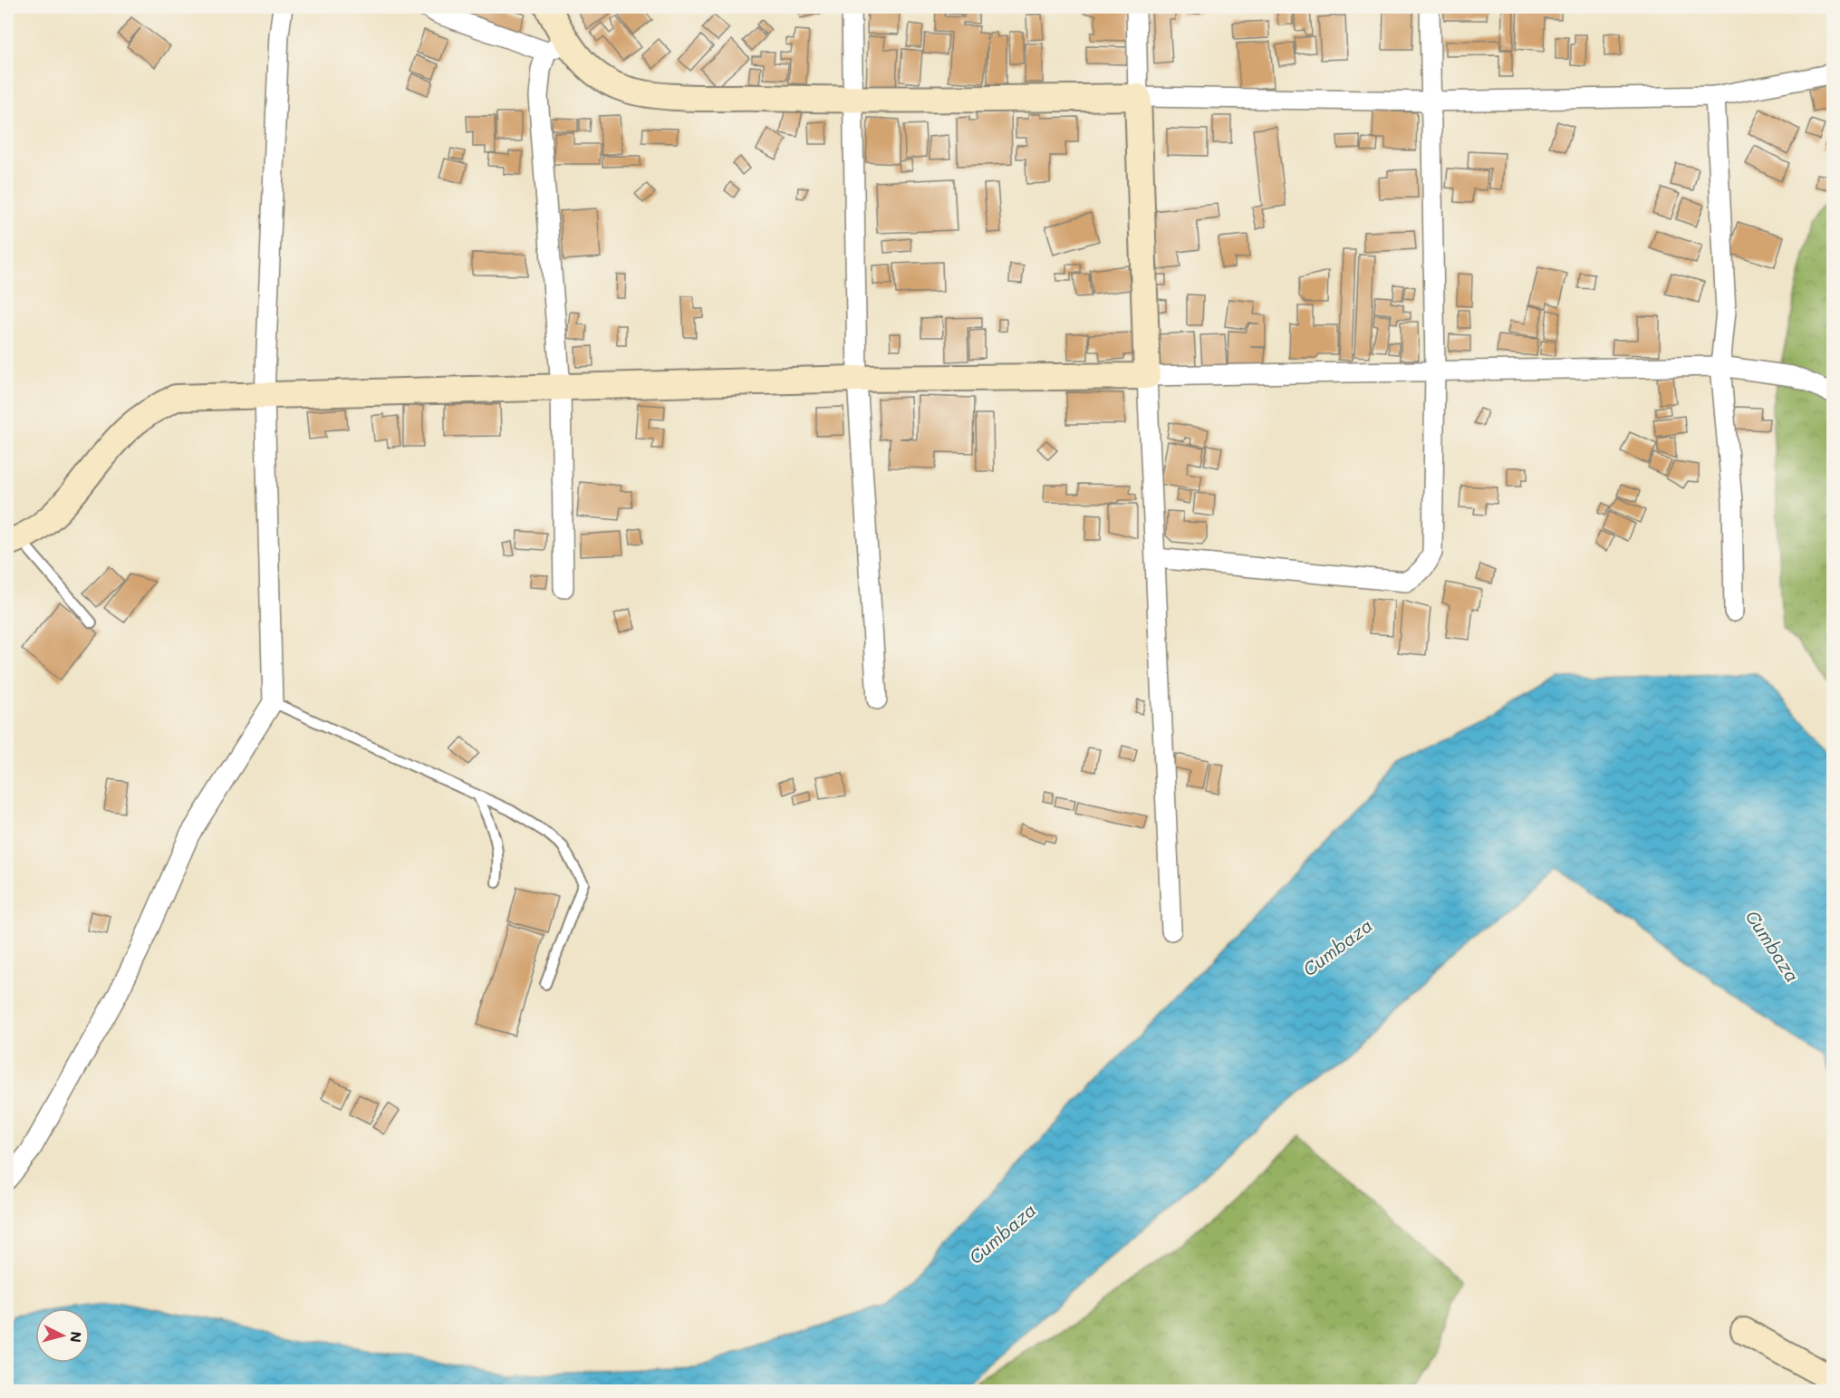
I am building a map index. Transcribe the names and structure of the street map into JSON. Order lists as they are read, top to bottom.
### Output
{
  "water": ["Cumbaza"],
  "north": "right"
}
